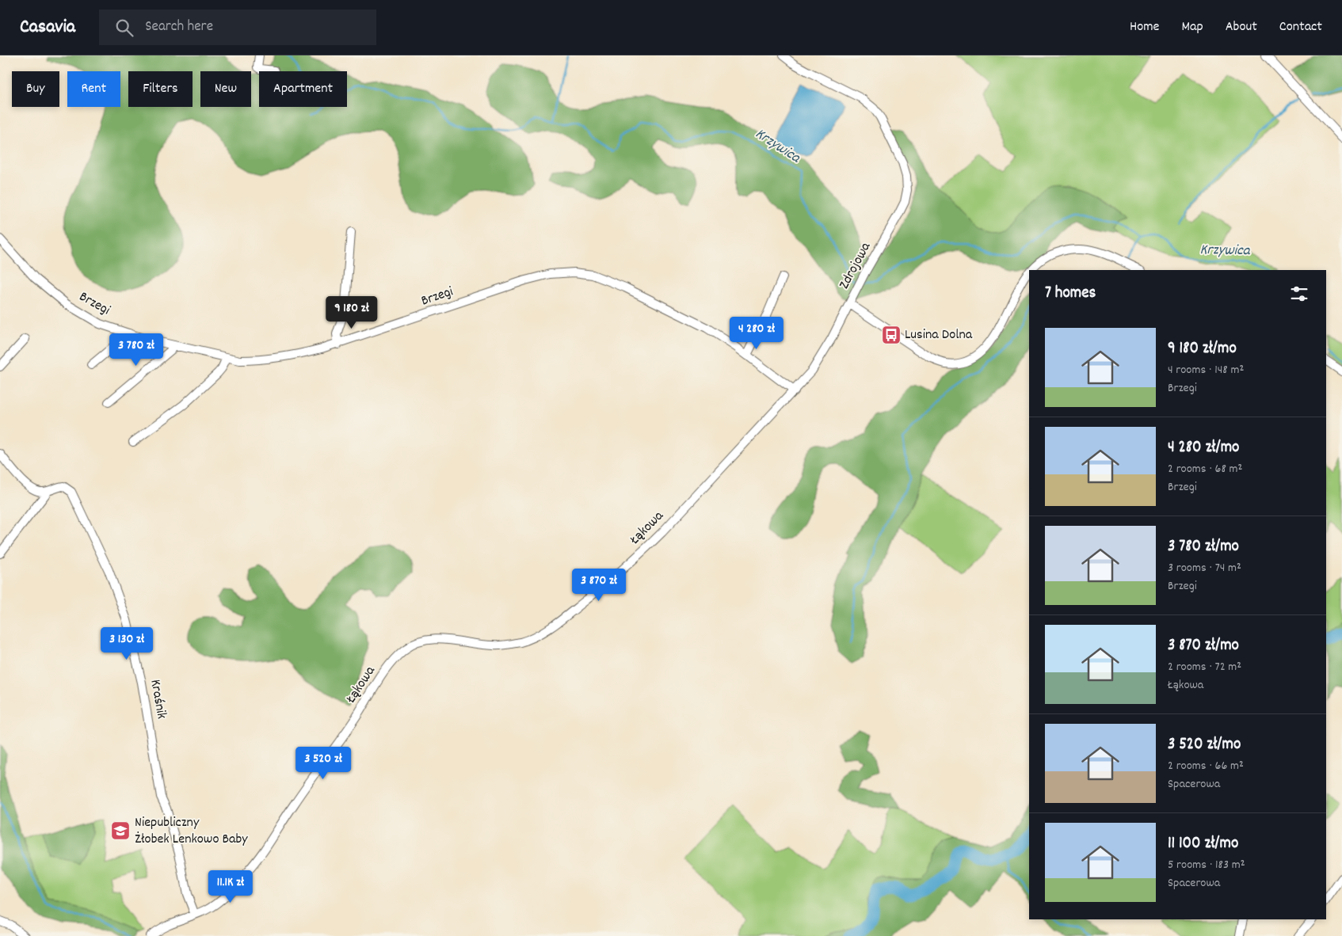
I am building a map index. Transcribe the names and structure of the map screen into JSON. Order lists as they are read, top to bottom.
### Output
{
  "streets": {
    "street": [
      "Zdrojowa",
      "Brzegi",
      "Łąkowa",
      "Kraśnik"
    ]
  },
  "crossings": [
    ["Zdrojowa", "Łąkowa"],
    ["Brzegi", "Łąkowa"],
    ["Łąkowa", "Kraśnik"]
  ],
  "water": ["Krzywica"],
  "places": {
    "bus stop": ["Lusina Dolna"],
    "school or university": ["Niepubliczny Żłobek Lenkowo Baby"]
  },
  "page": {
    "header": "Casavia",
    "search": "Search here",
    "nav": [
      "Home",
      "Map",
      "About",
      "Contact"
    ],
    "chip": [
      "Buy",
      "Rent",
      "Filters",
      "New",
      "Apartment"
    ],
    "heading": "7 homes",
    "price": [
      "9 180 zł",
      "4 280 zł",
      "3 780 zł",
      "3 870 zł",
      "3 130 zł",
      "3 520 zł",
      "11.1K zł"
    ],
    "list": [
      {
        "name": "9 180 zł/mo",
        "note": "4 rooms · 148 m² · Brzegi"
      },
      {
        "name": "4 280 zł/mo",
        "note": "2 rooms · 68 m² · Brzegi"
      },
      {
        "name": "3 780 zł/mo",
        "note": "3 rooms · 74 m² · Brzegi"
      },
      {
        "name": "3 870 zł/mo",
        "note": "2 rooms · 72 m² · Łąkowa"
      },
      {
        "name": "3 520 zł/mo",
        "note": "2 rooms · 66 m² · Spacerowa"
      },
      {
        "name": "11 100 zł/mo",
        "note": "5 rooms · 183 m² · Spacerowa"
      }
    ]
  }
}
